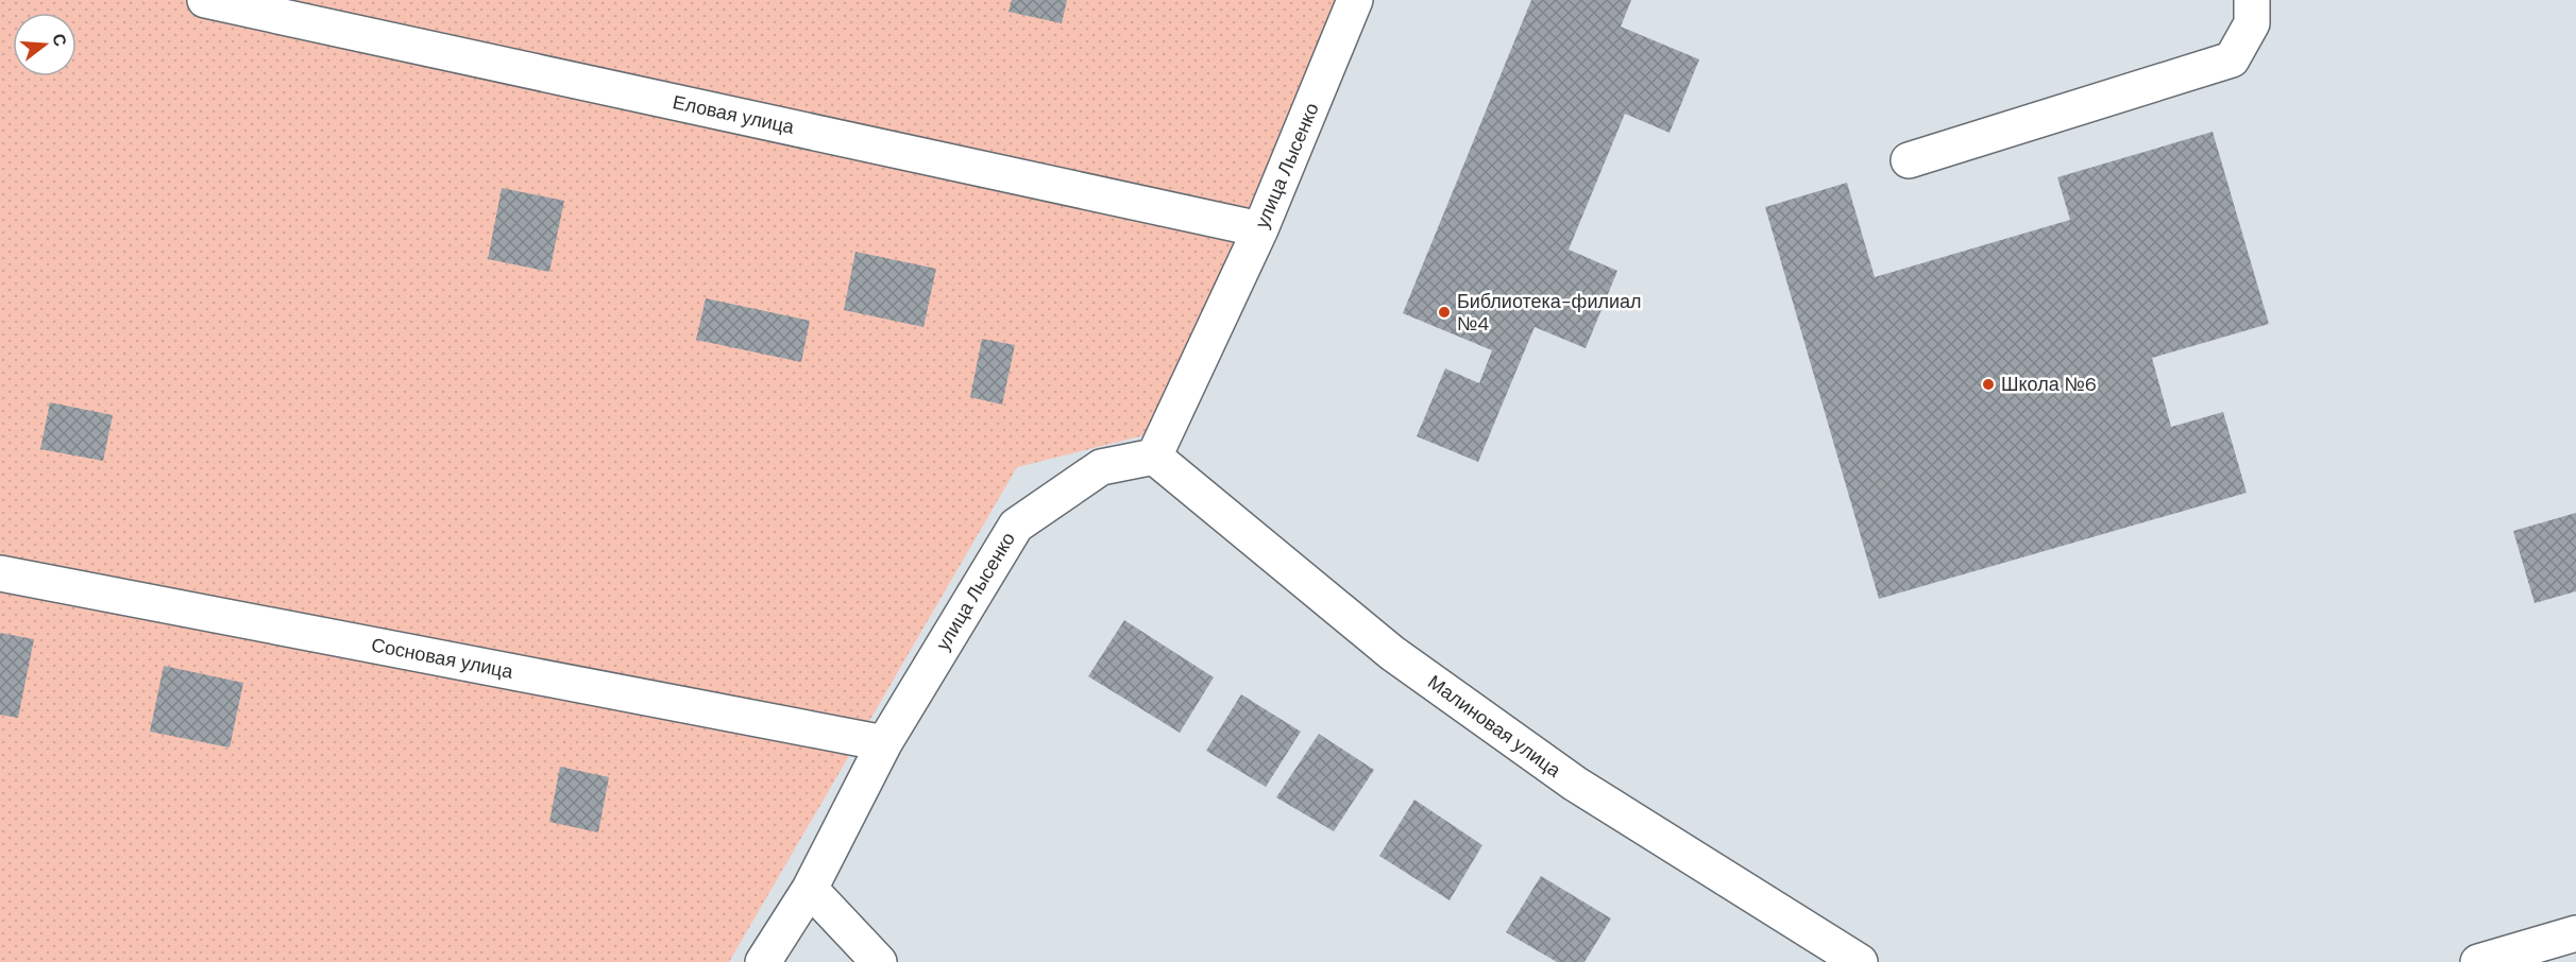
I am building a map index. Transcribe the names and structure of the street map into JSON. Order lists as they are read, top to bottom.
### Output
{
  "streets": {
    "street": [
      "Еловая улица",
      "улица Лысенко",
      "Сосновая улица",
      "Малиновая улица"
    ]
  },
  "crossings": [
    ["Еловая улица", "улица Лысенко"],
    ["улица Лысенко", "Сосновая улица"],
    ["улица Лысенко", "Малиновая улица"]
  ],
  "places": ["Библиотека-филиал №4", "Школа №6"],
  "north": "right"
}
